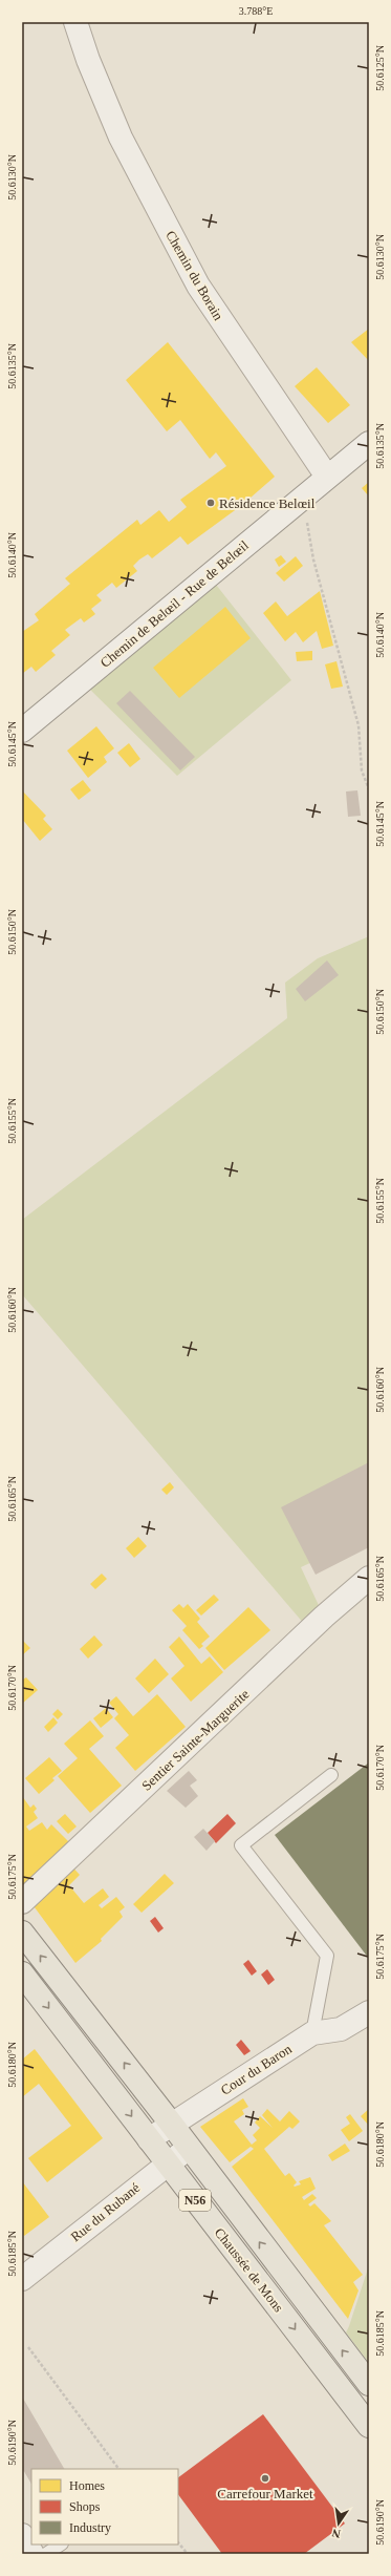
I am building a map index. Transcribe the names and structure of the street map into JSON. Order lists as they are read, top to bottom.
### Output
{
  "streets": {
    "main road": ["N56", "Chaussée de Mons"],
    "street": [
      "Chemin du Borain",
      "Chemin de Belœil - Rue de Belœil",
      "Sentier Sainte-Marguerite",
      "Cour du Baron",
      "Rue du Rubané"
    ]
  },
  "crossings": [
    ["Chemin du Borain", "Chemin de Belœil - Rue de Belœil"],
    ["Cour du Baron", "Chaussée de Mons"],
    ["Rue du Rubané", "Chaussée de Mons"]
  ],
  "places": ["Résidence Belœil", "Carrefour Market"],
  "legend": ["Homes", "Shops", "Industry"],
  "north": "bottom",
  "coordinates": [
    "3.788°E",
    "50.6125°N",
    "50.6130°N",
    "50.6135°N",
    "50.6140°N",
    "50.6145°N",
    "50.6150°N",
    "50.6155°N",
    "50.6160°N",
    "50.6165°N",
    "50.6170°N",
    "50.6175°N",
    "50.6180°N",
    "50.6185°N",
    "50.6190°N"
  ]
}
